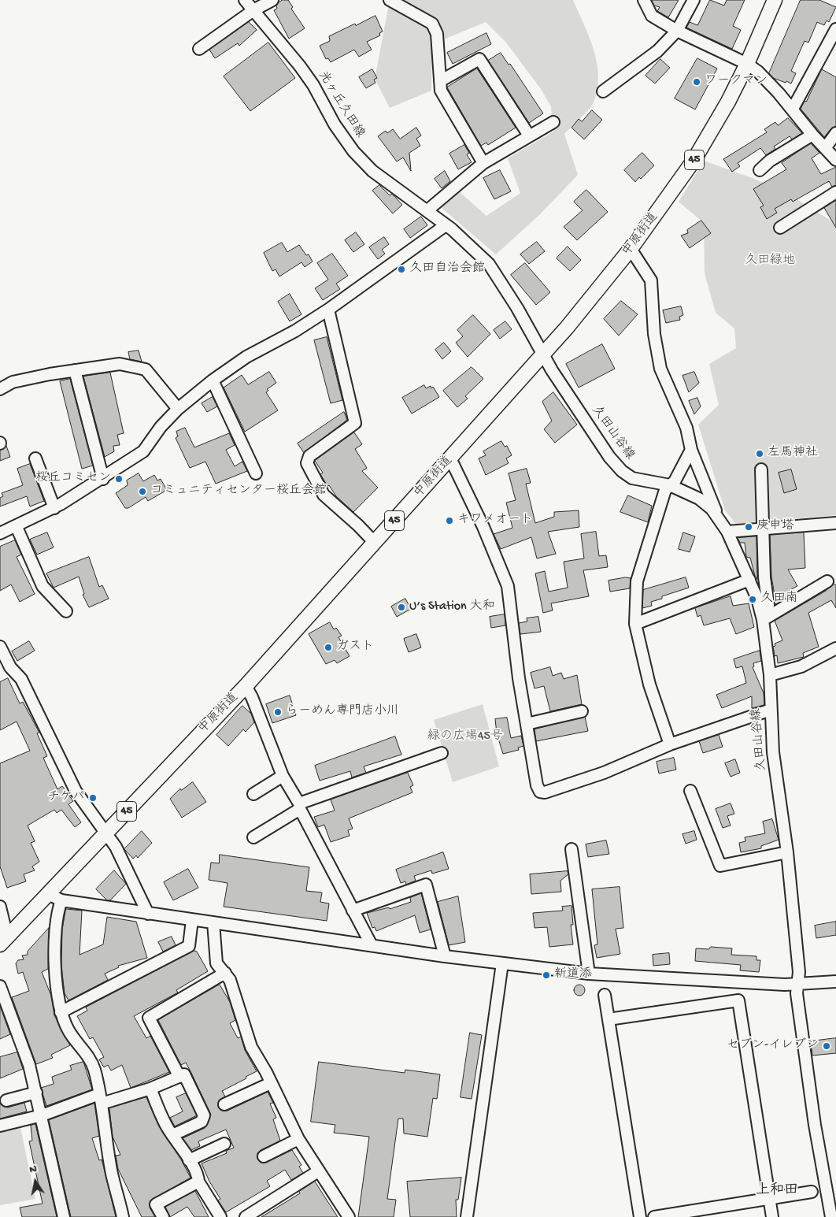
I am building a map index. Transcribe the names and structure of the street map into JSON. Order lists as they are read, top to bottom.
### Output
{
  "streets": {
    "main road": ["45", "中原街道"],
    "street": ["光ヶ丘久田線", "久田山谷線"]
  },
  "crossings": [
    ["光ヶ丘久田線", "久田山谷線"],
    ["中原街道", "久田山谷線"]
  ],
  "districts": ["上和田"],
  "parks": ["久田緑地", "緑の広場45号"],
  "places": [
    "ワークマン",
    "久田自治会館",
    "左馬神社",
    "桜丘コミセン",
    "コミュニティセンター桜丘会館",
    "キワメオート",
    "庚申塔",
    "久田南",
    "U’s Station 大和",
    "ガスト",
    "らーめん専門店小川",
    "チケパ",
    "新道添",
    "セブン-イレブン"
  ],
  "north": "top"
}
